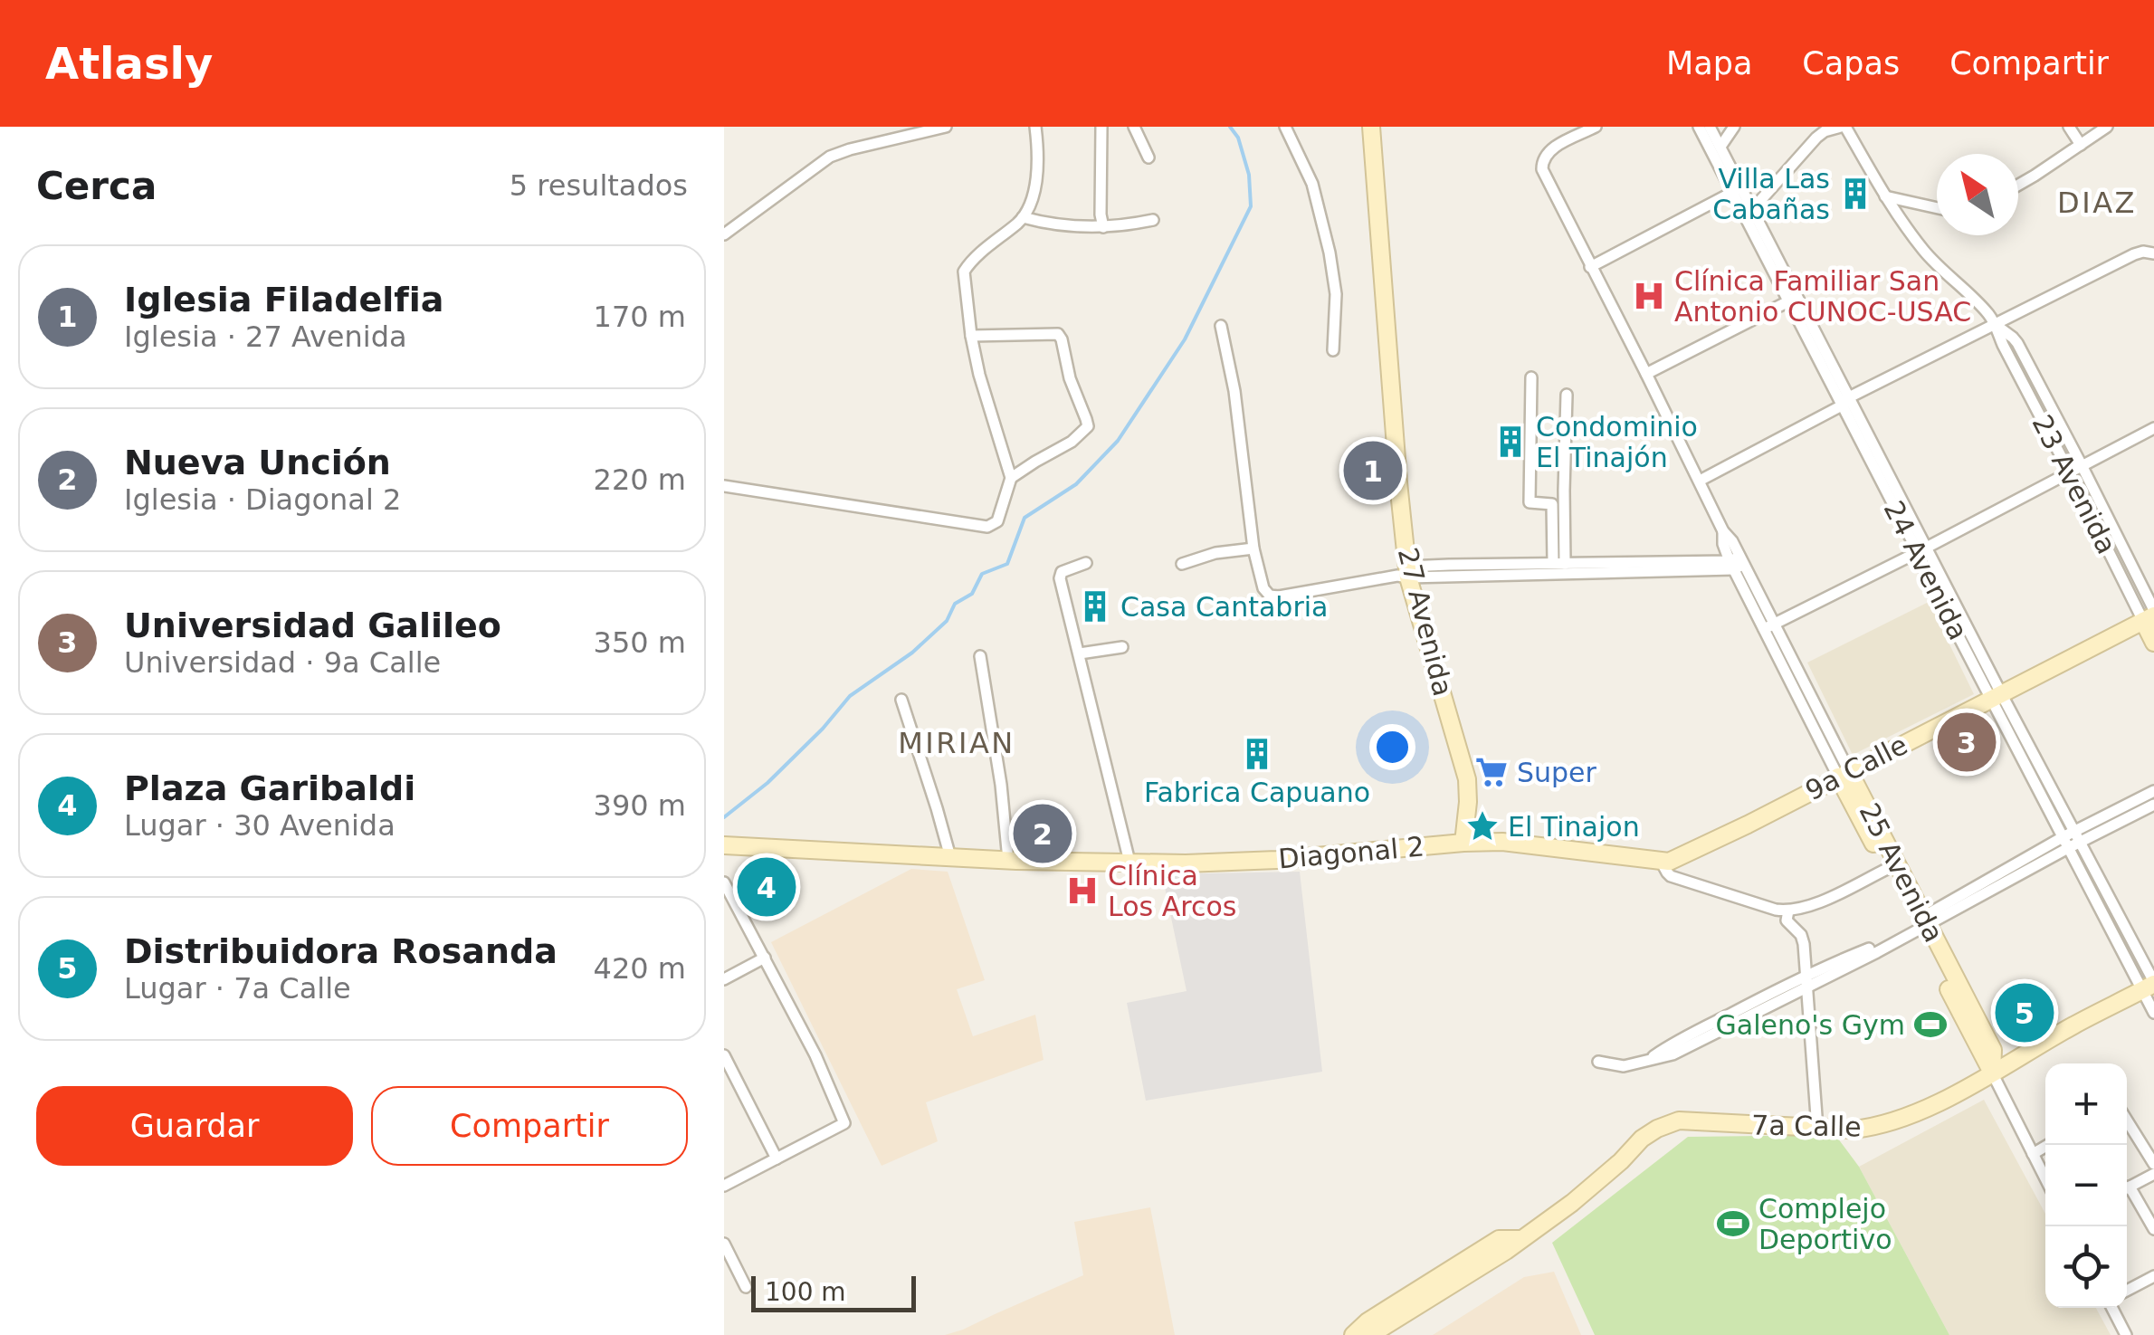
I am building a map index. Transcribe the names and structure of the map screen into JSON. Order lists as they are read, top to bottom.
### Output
{
  "streets": {
    "street": [
      "23 Avenida",
      "24 Avenida",
      "27 Avenida",
      "9a Calle",
      "Diagonal 2",
      "25 Avenida",
      "7a Calle"
    ]
  },
  "crossings": [
    ["23 Avenida", "9a Calle"],
    ["24 Avenida", "9a Calle"],
    ["24 Avenida", "7a Calle"],
    ["27 Avenida", "Diagonal 2"],
    ["9a Calle", "Diagonal 2"],
    ["9a Calle", "25 Avenida"],
    ["25 Avenida", "7a Calle"]
  ],
  "districts": ["DIAZ", "MIRIAN"],
  "places": {
    "building": [
      "Villa Las Cabañas",
      "Condominio El Tinajón",
      "Casa Cantabria",
      "Fabrica Capuano"
    ],
    "hospital": ["Clínica Familiar San Antonio CUNOC-USAC", "Clínica Los Arcos"],
    "supermarket": ["Super"],
    "place": ["El Tinajon"],
    "sports": ["Galeno's Gym", "Complejo Deportivo"]
  },
  "scale_bar": "100 m",
  "north": "top left",
  "page": {
    "header": "Atlasly",
    "nav": ["Mapa", "Capas", "Compartir"],
    "heading": ["Cerca", "5 resultados"],
    "list": [
      {
        "mark": "1",
        "name": "Iglesia Filadelfia",
        "note": "Iglesia · 27 Avenida",
        "value": "170 m"
      },
      {
        "mark": "2",
        "name": "Nueva Unción",
        "note": "Iglesia · Diagonal 2",
        "value": "220 m"
      },
      {
        "mark": "3",
        "name": "Universidad Galileo",
        "note": "Universidad · 9a Calle",
        "value": "350 m"
      },
      {
        "mark": "4",
        "name": "Plaza Garibaldi",
        "note": "Lugar · 30 Avenida",
        "value": "390 m"
      },
      {
        "mark": "5",
        "name": "Distribuidora Rosanda",
        "note": "Lugar · 7a Calle",
        "value": "420 m"
      }
    ],
    "pins": [
      "1",
      "3",
      "2",
      "4",
      "5"
    ],
    "buttons": ["Guardar", "Compartir"],
    "map_buttons": ["+", "−"],
    "scale": "100 m"
  }
}
